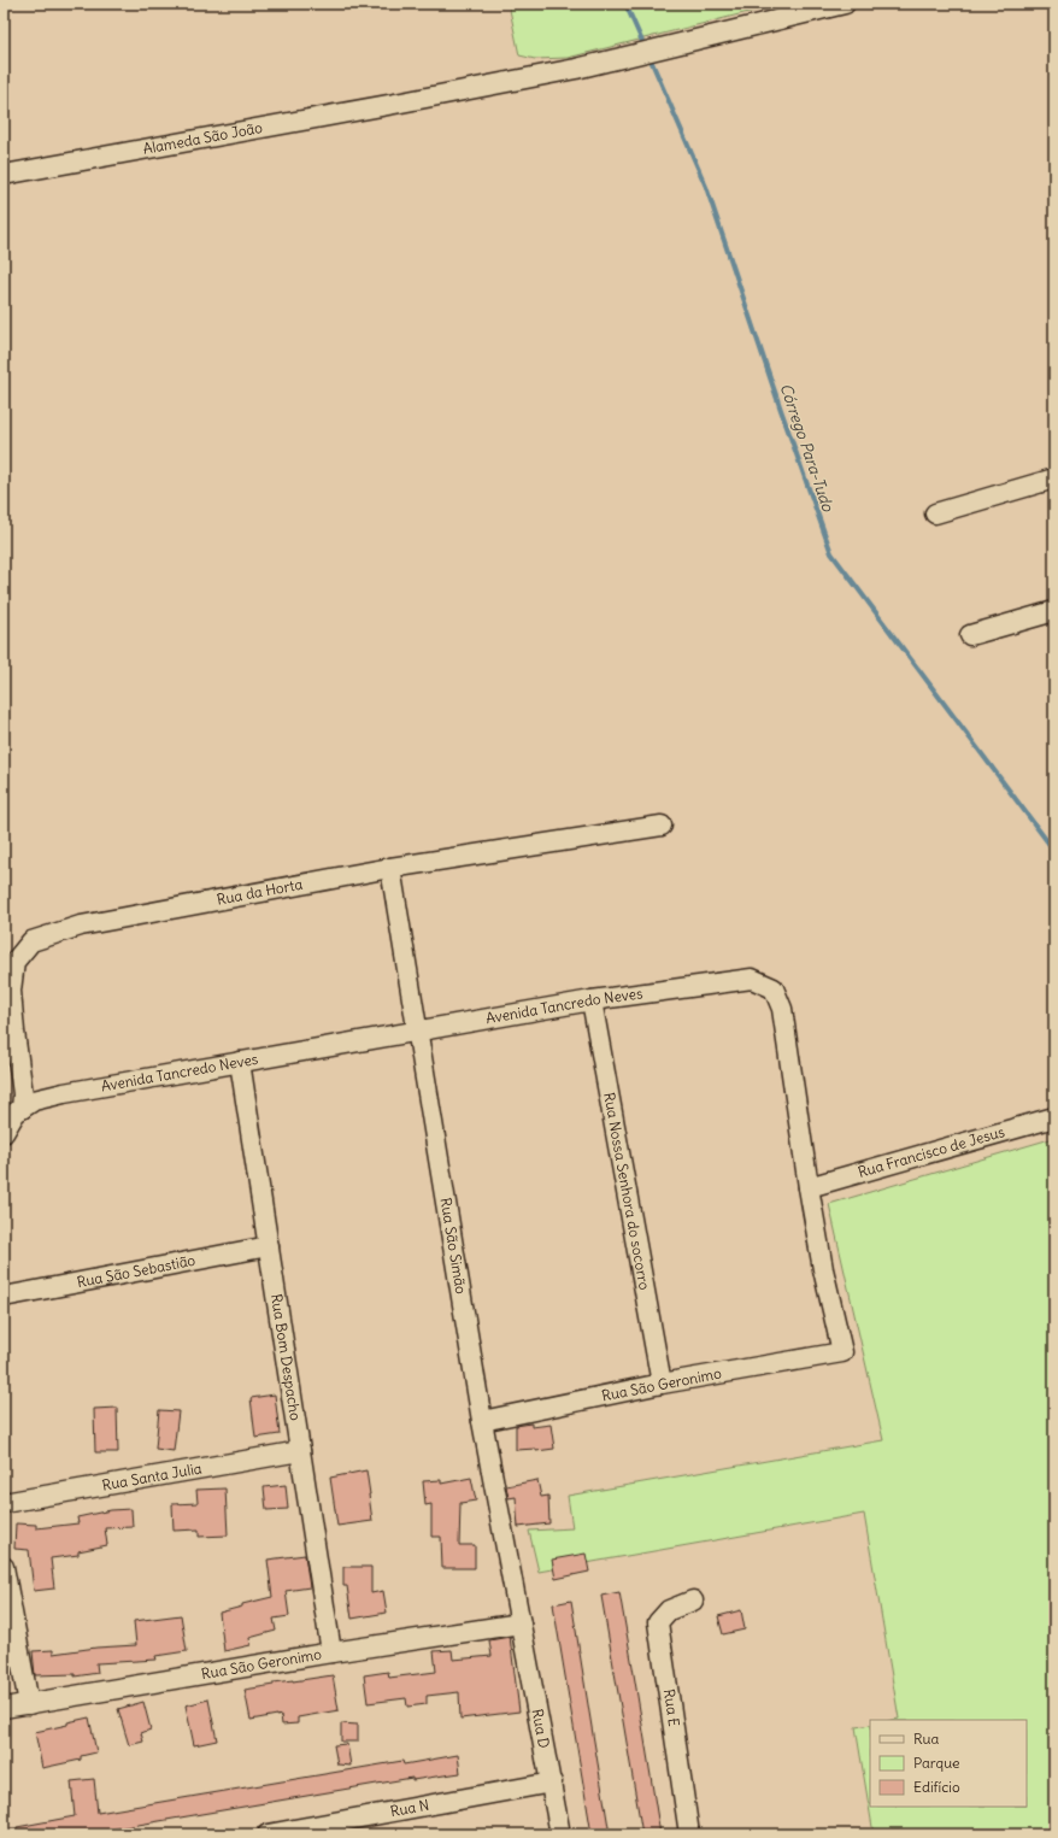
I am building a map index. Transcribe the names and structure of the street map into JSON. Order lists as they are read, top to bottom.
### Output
{
  "streets": {
    "street": [
      "Alameda São João",
      "Rua da Horta",
      "Avenida Tancredo Neves",
      "Rua Francisco de Jesus",
      "Rua Nossa Senhora do socorro",
      "Rua São Simão",
      "Rua São Sebastião",
      "Rua Bom Despacho",
      "Rua São Geronimo",
      "Rua Santa Julia",
      "Rua E",
      "Rua D",
      "Rua N"
    ]
  },
  "crossings": [
    ["Rua da Horta", "Avenida Tancredo Neves"],
    ["Rua da Horta", "Rua São Simão"],
    ["Avenida Tancredo Neves", "Rua Francisco de Jesus"],
    ["Avenida Tancredo Neves", "Rua Nossa Senhora do socorro"],
    ["Avenida Tancredo Neves", "Rua São Simão"],
    ["Avenida Tancredo Neves", "Rua Bom Despacho"],
    ["Avenida Tancredo Neves", "Rua São Geronimo"],
    ["Rua Nossa Senhora do socorro", "Rua São Geronimo"],
    ["Rua São Simão", "Rua São Geronimo"],
    ["Rua São Simão", "Rua D"],
    ["Rua São Sebastião", "Rua Bom Despacho"],
    ["Rua Bom Despacho", "Rua São Geronimo"],
    ["Rua Bom Despacho", "Rua Santa Julia"],
    ["Rua São Geronimo", "Rua D"],
    ["Rua D", "Rua N"]
  ],
  "water": ["Córrego Para-Tudo"],
  "legend": ["Rua", "Parque", "Edifício"]
}
